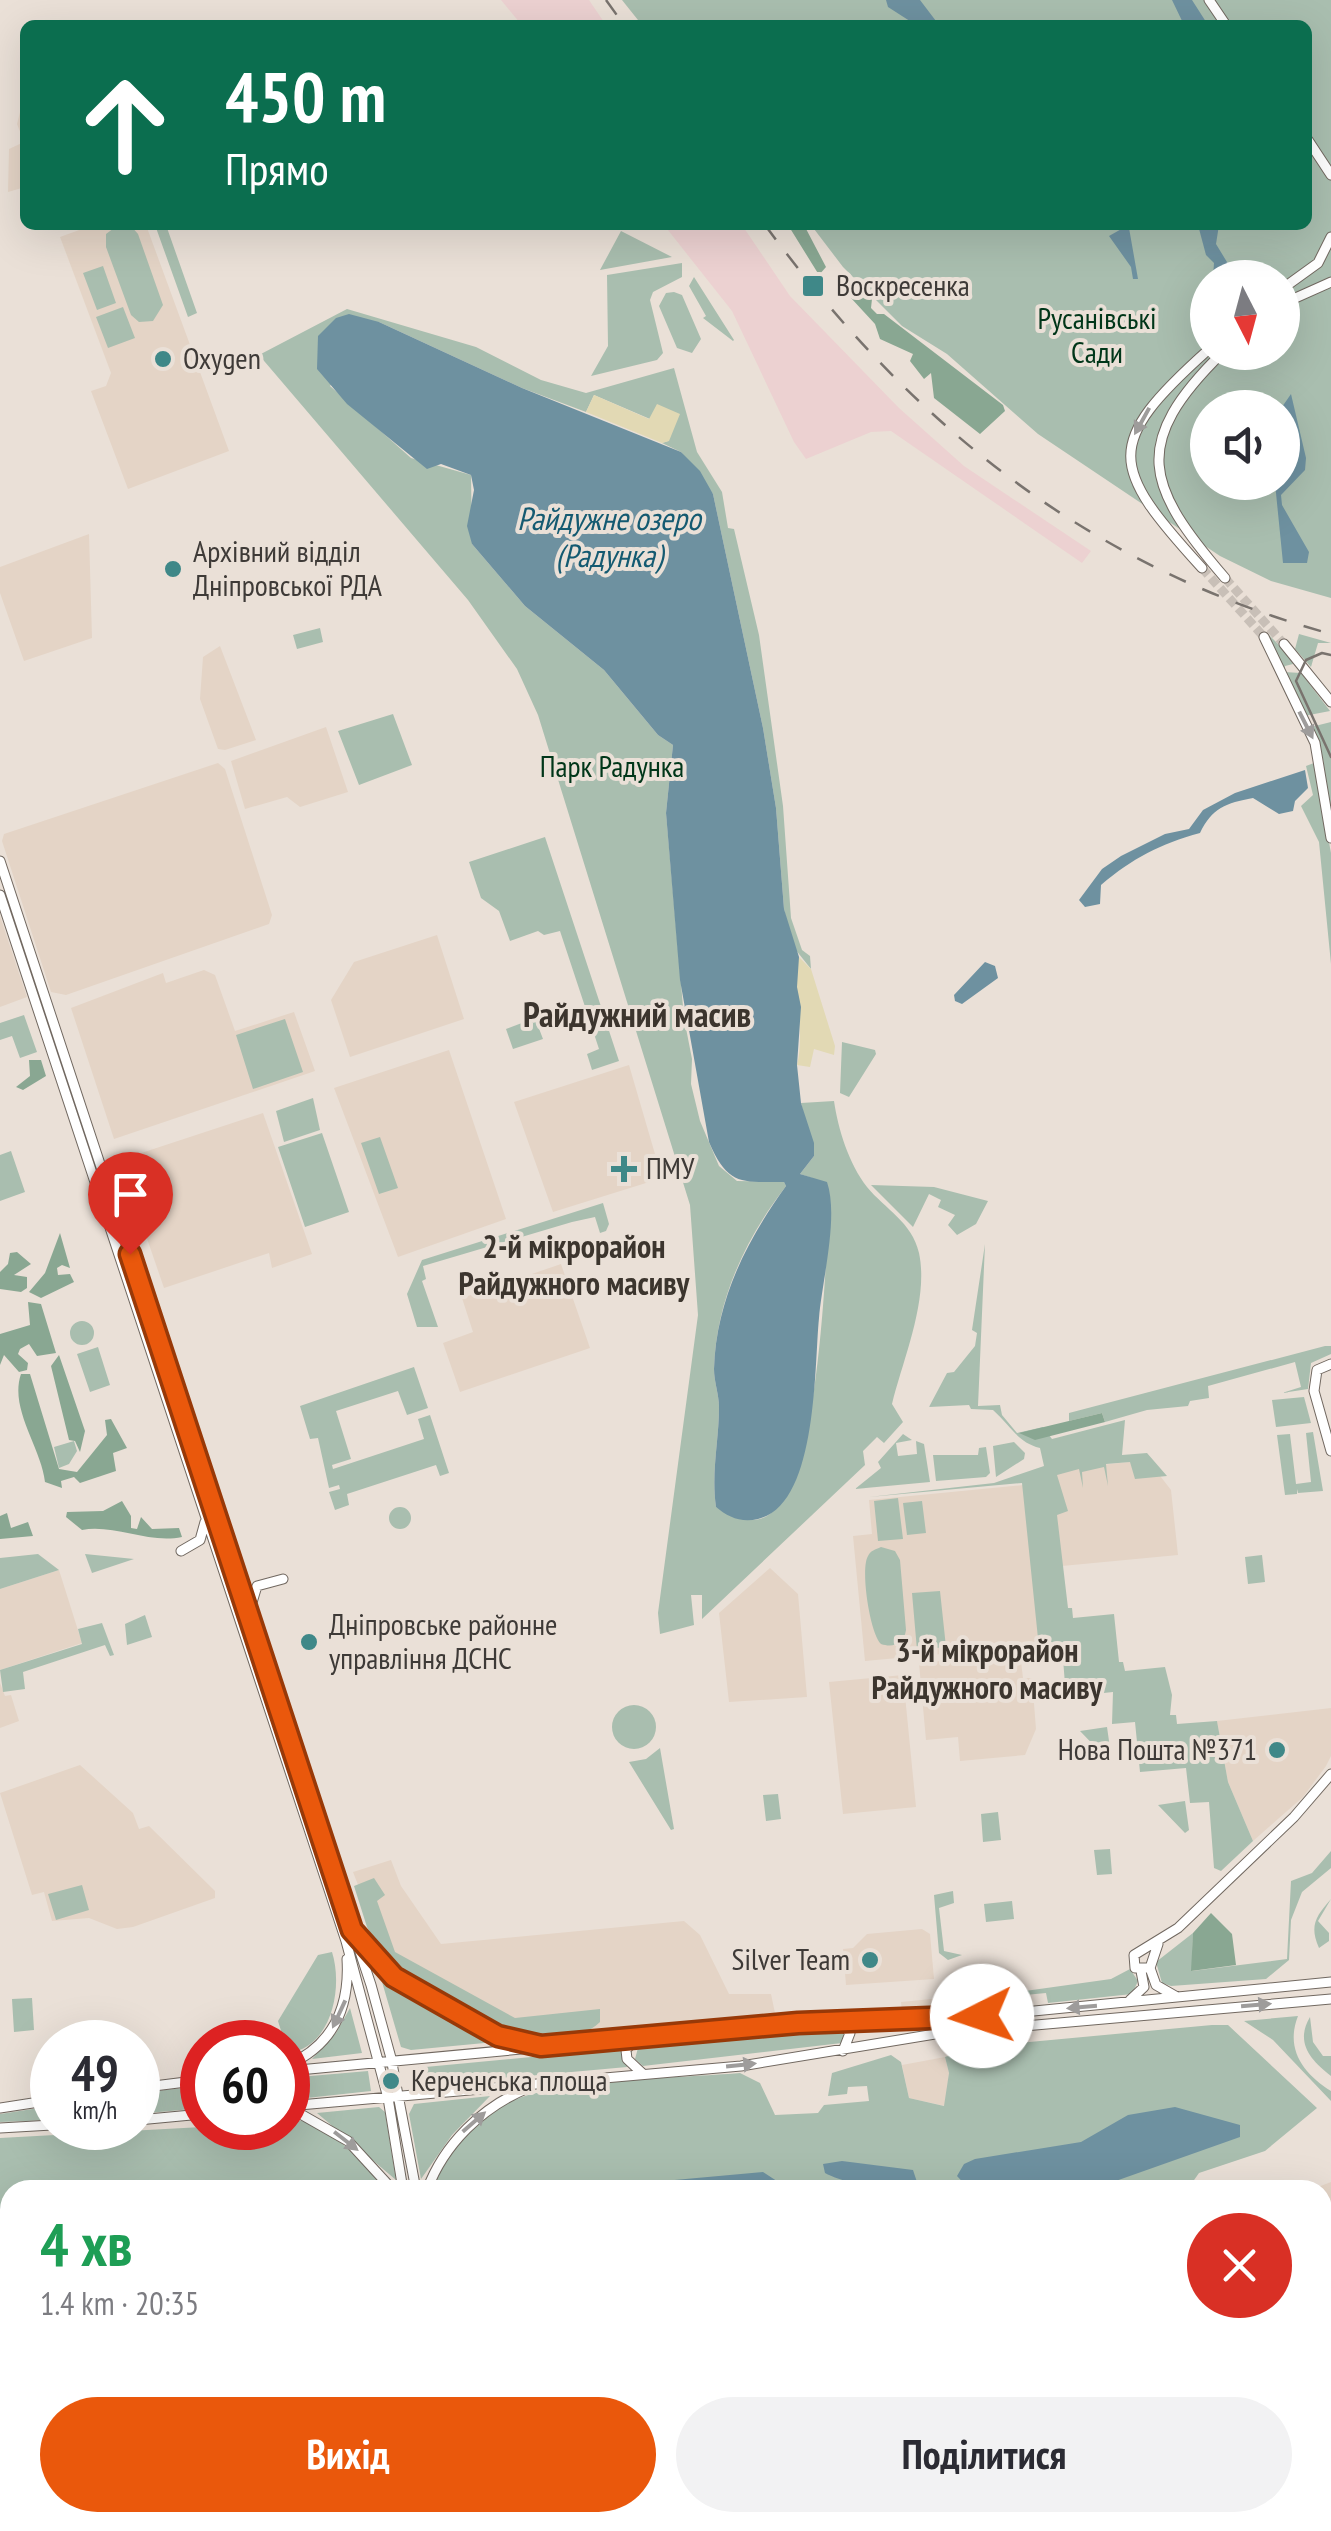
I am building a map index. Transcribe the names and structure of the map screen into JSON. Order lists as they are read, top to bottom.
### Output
{
  "districts": ["Райдужний масив", "2-й мікрорайон Райдужного масиву", "3-й мікрорайон Райдужного масиву"],
  "water": ["Райдужне озеро (Радунка)"],
  "parks": ["Русанівські Сади", "Парк Радунка"],
  "places": {
    "transit": ["Воскресенка"],
    "other": [
      "Oxygen",
      "Архівний відділ Дніпровської РДА",
      "Дніпровське районне управління ДСНС",
      "Нова Пошта №371",
      "Silver Team",
      "Керченська площа"
    ],
    "health": ["ПМУ"]
  },
  "north": "bottom",
  "page": {
    "turn": ["450 m", "Прямо"],
    "speed": "49 km/h",
    "limit": "60",
    "heading": ["4 хв", "1.4 km · 20:35"],
    "buttons": ["Вихід", "Поділитися"]
  }
}
